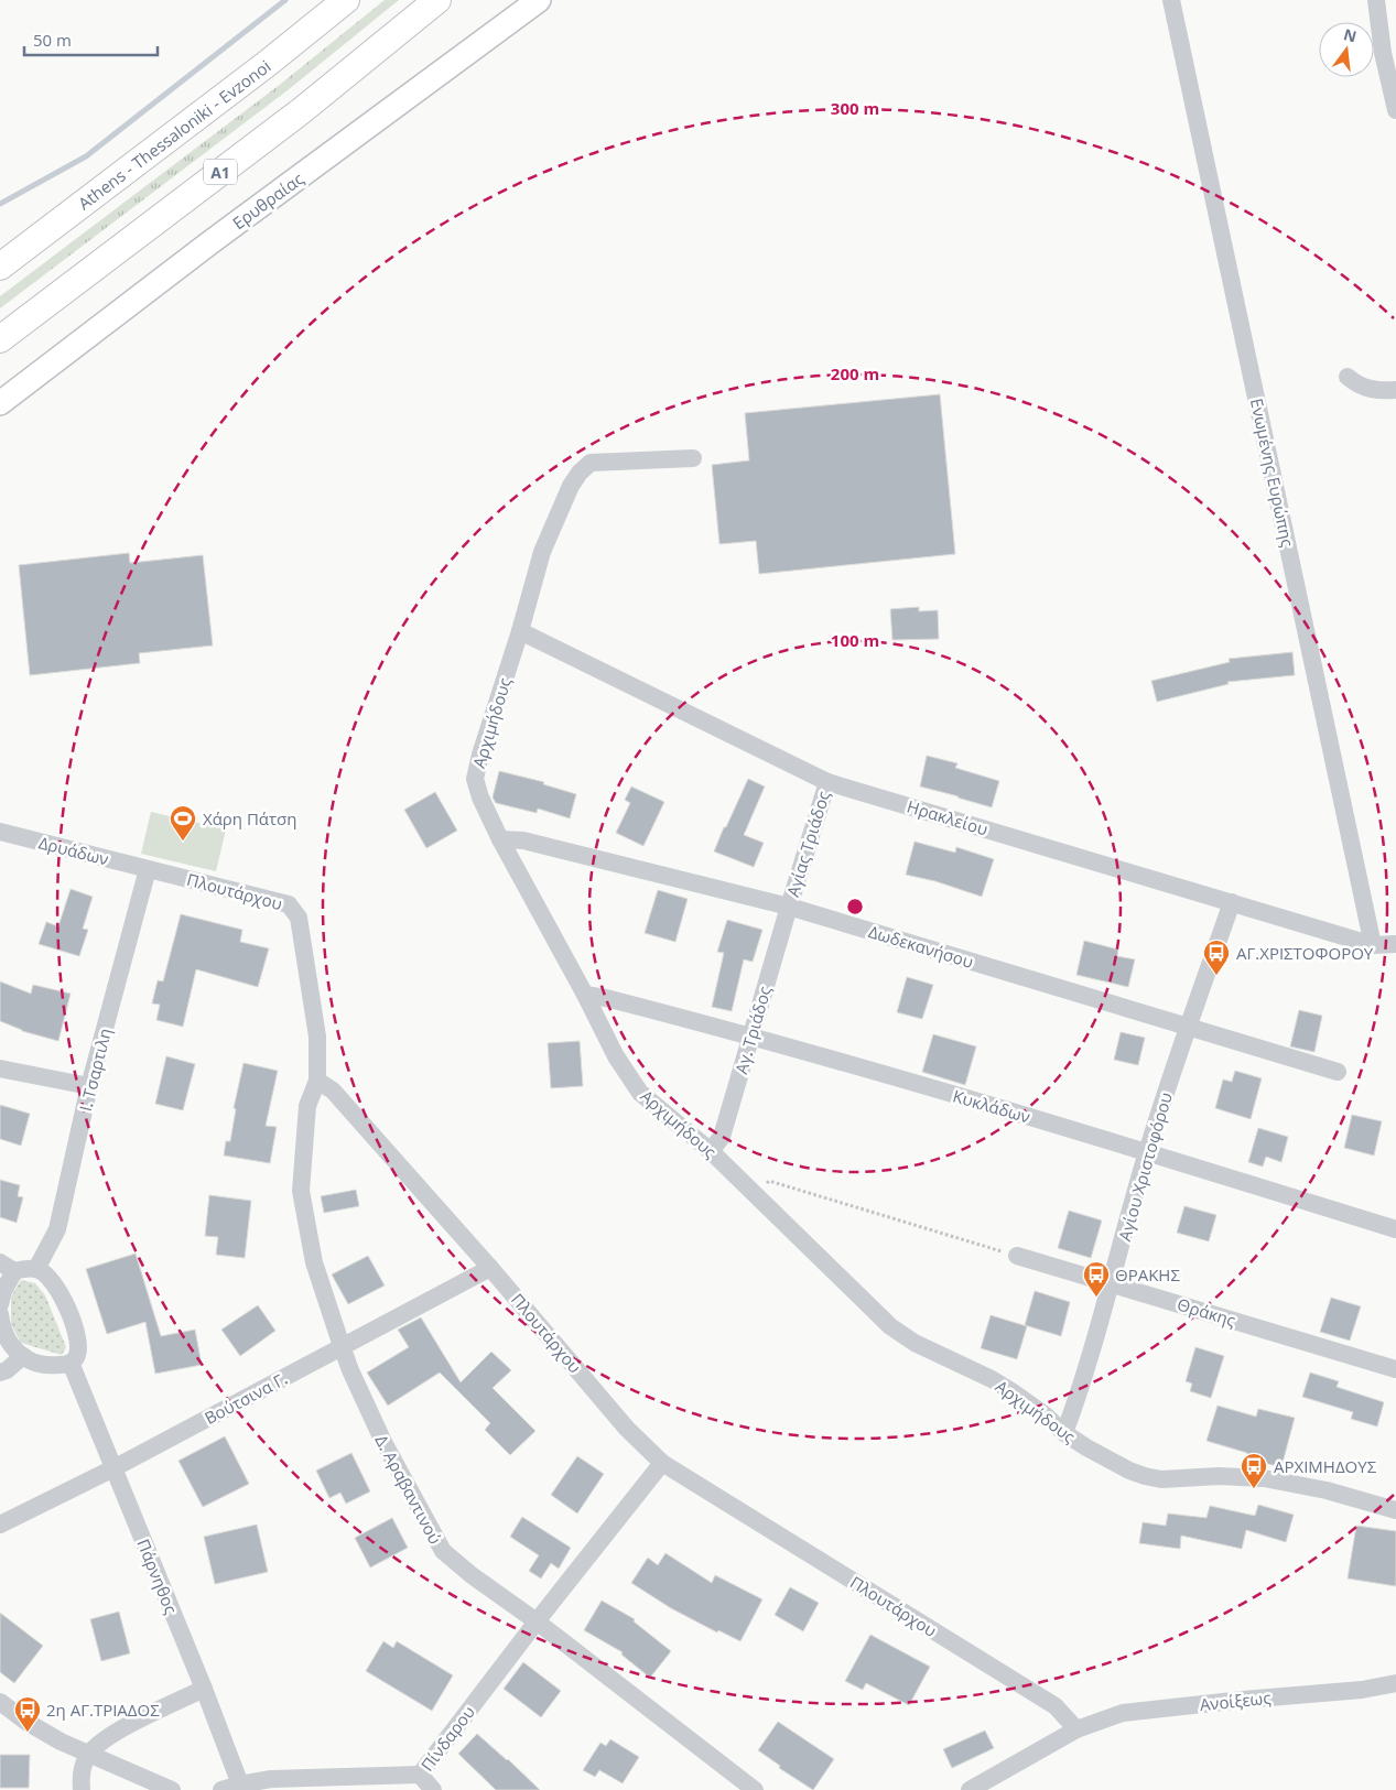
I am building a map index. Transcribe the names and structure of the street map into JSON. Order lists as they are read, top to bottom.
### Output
{
  "streets": {
    "highway": ["Athens - Thessaloniki - Evzonoi", "Α1"],
    "main road": ["Ερυθραίας"],
    "street": [
      "Ενωμένης Ευρώπης",
      "Αρχιμήδους",
      "Ηρακλείου",
      "Αγίας Τριάδος",
      "Δρυάδων",
      "Πλουτάρχου",
      "Δωδεκανήσου",
      "Αγ. Τριάδος",
      "Ι. Τσαρτιλη",
      "Κυκλάδων",
      "Αγίου Χριστοφόρου",
      "Θράκης",
      "Βούτσινα Γ.",
      "Δ. Αραβαντινού",
      "Πάρνηθος",
      "Ανοίξεως",
      "Πίνδαρου"
    ]
  },
  "crossings": [
    ["Ενωμένης Ευρώπης", "Ηρακλείου"],
    ["Αρχιμήδους", "Ηρακλείου"],
    ["Αρχιμήδους", "Δωδεκανήσου"],
    ["Αρχιμήδους", "Αγ. Τριάδος"],
    ["Αρχιμήδους", "Κυκλάδων"],
    ["Αρχιμήδους", "Αγίου Χριστοφόρου"],
    ["Ηρακλείου", "Αγίας Τριάδος"],
    ["Ηρακλείου", "Αγίου Χριστοφόρου"],
    ["Αγίας Τριάδος", "Δωδεκανήσου"],
    ["Αγίας Τριάδος", "Αγ. Τριάδος"],
    ["Δρυάδων", "Πλουτάρχου"],
    ["Δρυάδων", "Ι. Τσαρτιλη"],
    ["Πλουτάρχου", "Ι. Τσαρτιλη"],
    ["Πλουτάρχου", "Βούτσινα Γ."],
    ["Πλουτάρχου", "Δ. Αραβαντινού"],
    ["Πλουτάρχου", "Ανοίξεως"],
    ["Πλουτάρχου", "Πίνδαρου"],
    ["Δωδεκανήσου", "Αγ. Τριάδος"],
    ["Δωδεκανήσου", "Αγίου Χριστοφόρου"],
    ["Αγ. Τριάδος", "Κυκλάδων"],
    ["Κυκλάδων", "Αγίου Χριστοφόρου"],
    ["Αγίου Χριστοφόρου", "Θράκης"],
    ["Βούτσινα Γ.", "Δ. Αραβαντινού"],
    ["Βούτσινα Γ.", "Πάρνηθος"],
    ["Δ. Αραβαντινού", "Πίνδαρου"],
    ["Πάρνηθος", "Πίνδαρου"]
  ],
  "places": {
    "sports": ["Χάρη Πάτση"],
    "bus stop": [
      "ΑΓ.ΧΡΙΣΤΟΦΟΡΟΥ",
      "ΘΡΑΚΗΣ",
      "ΑΡΧΙΜΗΔΟΥΣ",
      "2η ΑΓ.ΤΡΙΑΔΟΣ"
    ]
  },
  "scale_bar": "50 m",
  "north": "top",
  "rings": ["300 m", "200 m", "100 m"]
}
